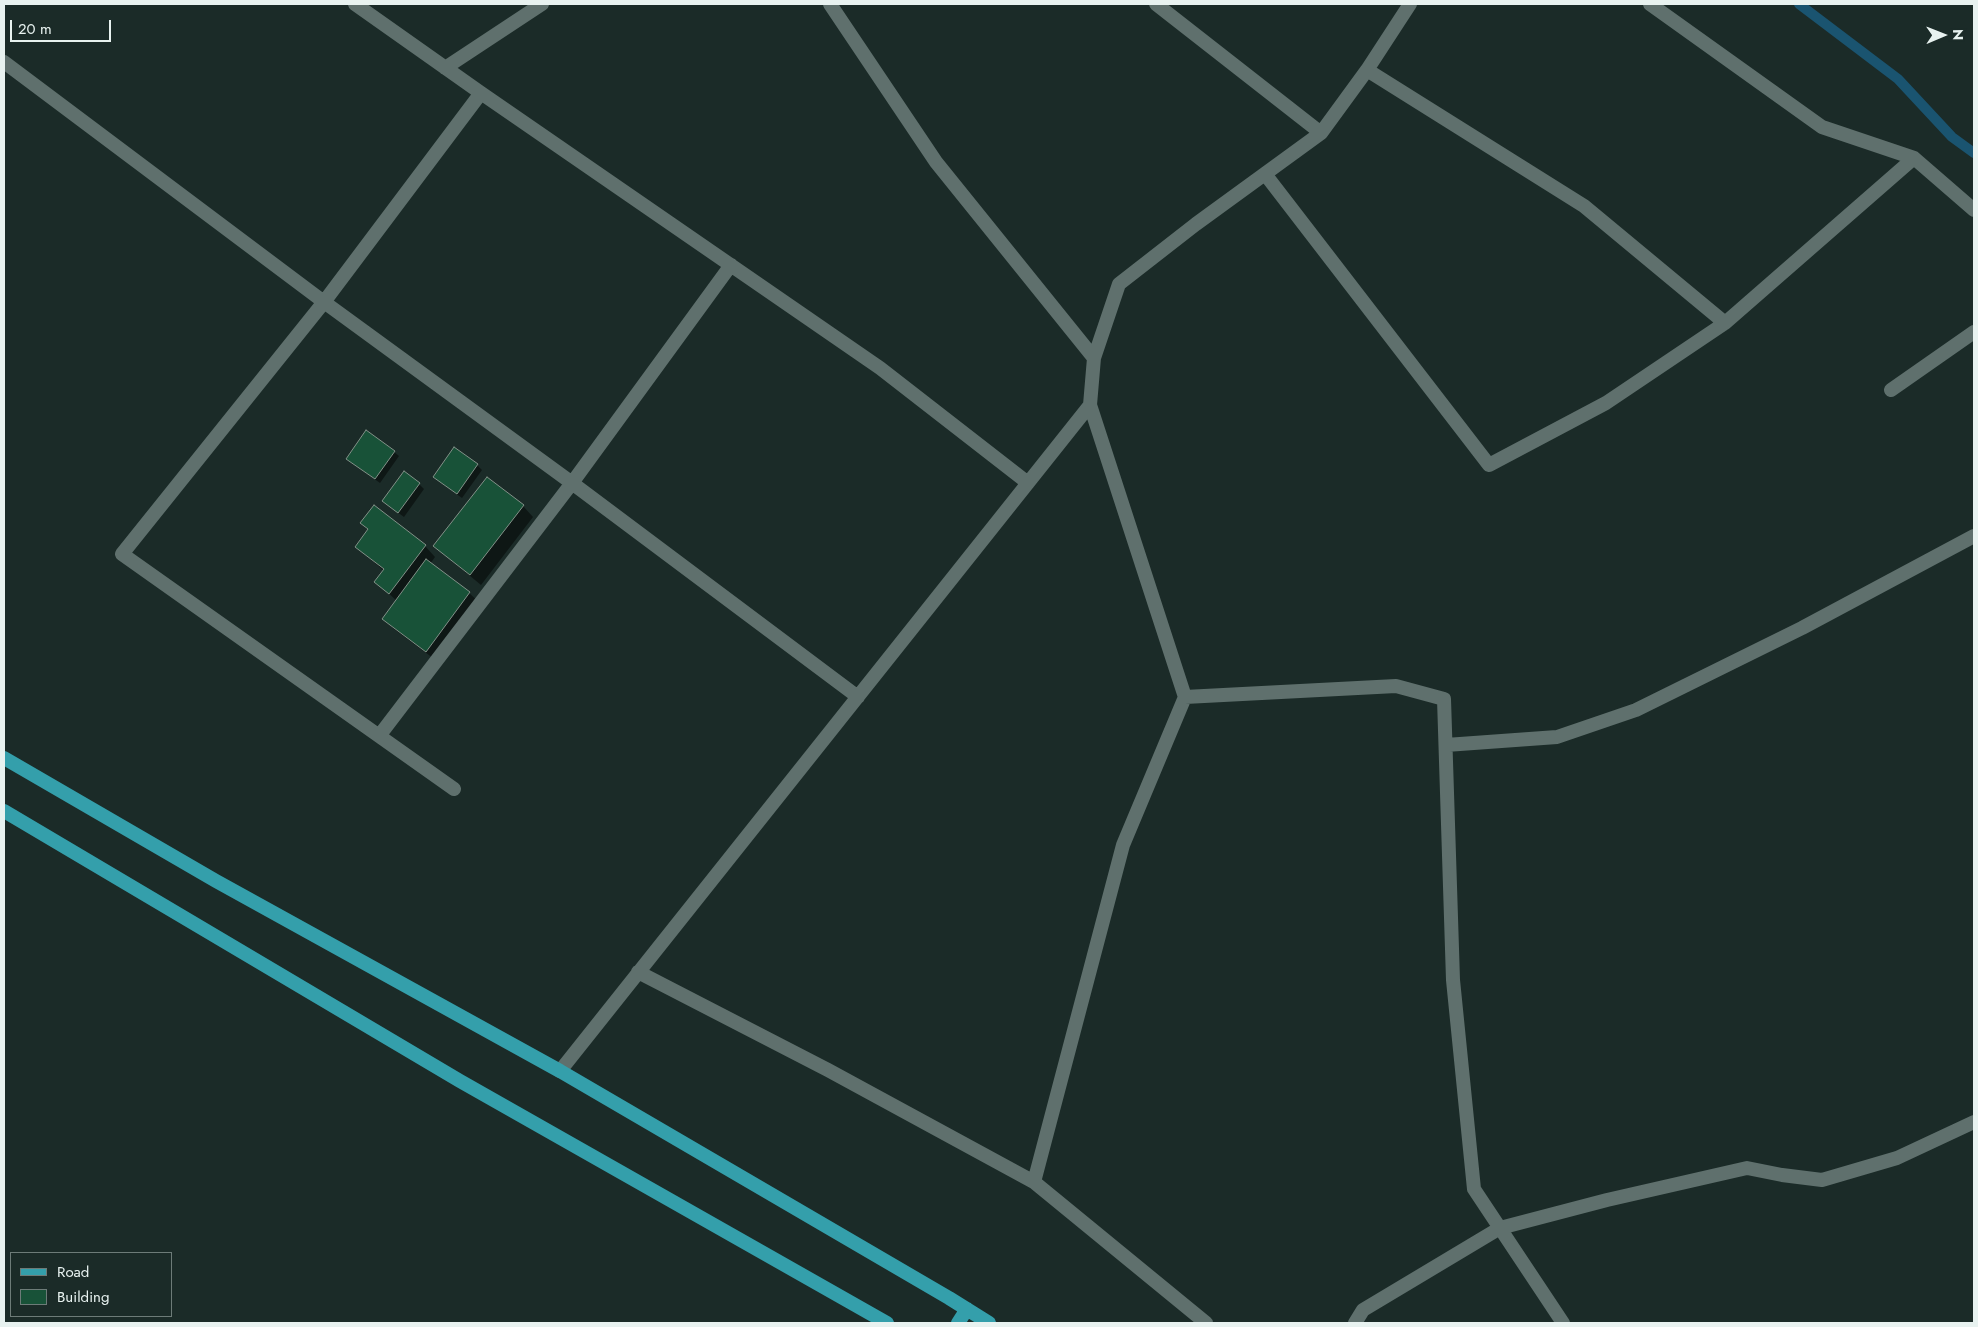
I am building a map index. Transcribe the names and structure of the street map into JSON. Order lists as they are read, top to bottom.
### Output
{
  "legend": ["Road", "Building"],
  "scale_bar": "20 m",
  "north": "right"
}
